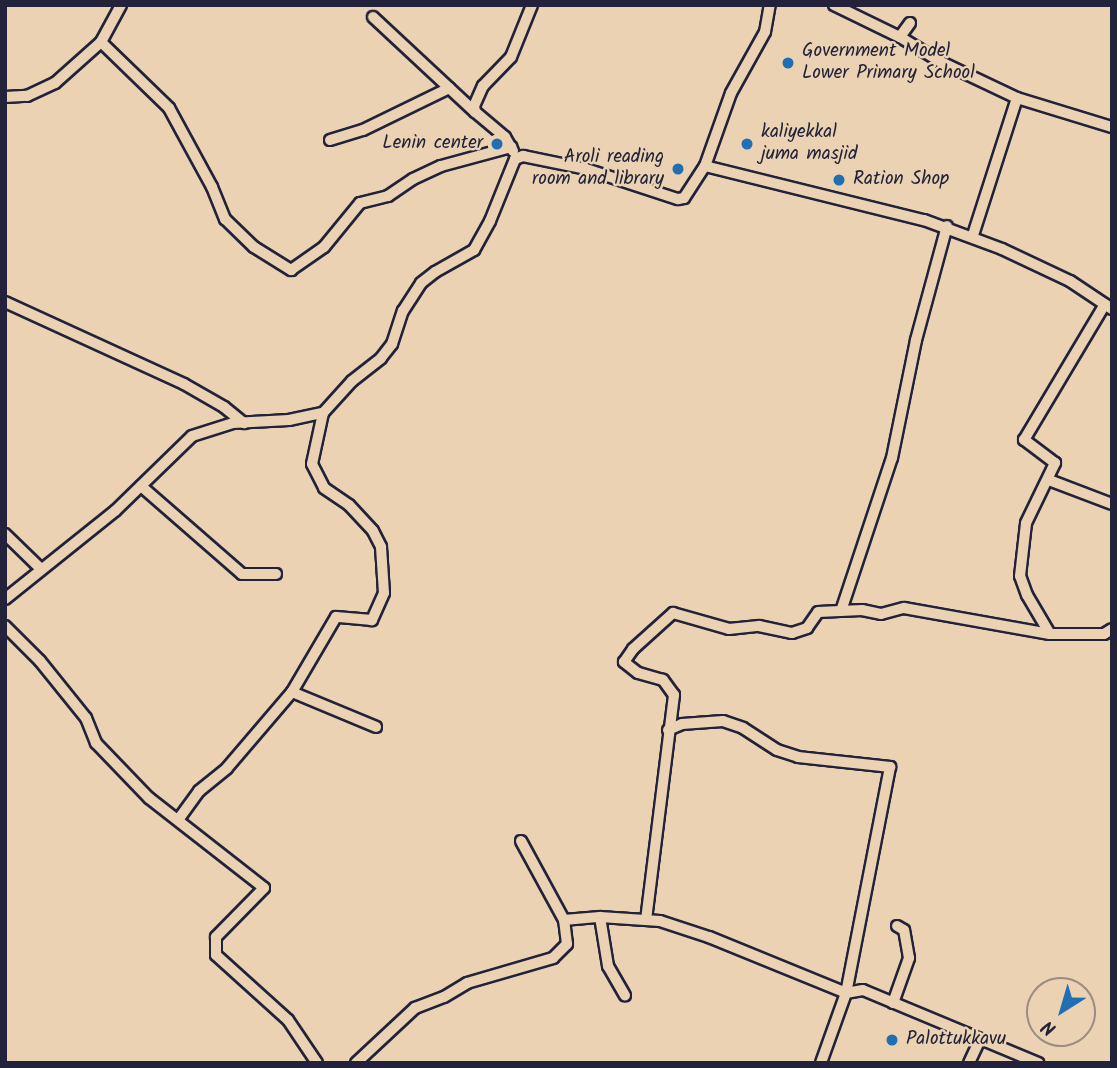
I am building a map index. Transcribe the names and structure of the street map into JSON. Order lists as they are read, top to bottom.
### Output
{
  "places": [
    "Government Model Lower Primary School",
    "Lenin center",
    "kaliyekkal juma masjid",
    "Aroli reading room and library",
    "Ration Shop",
    "Palottukkavu"
  ],
  "north": "bottom left"
}
